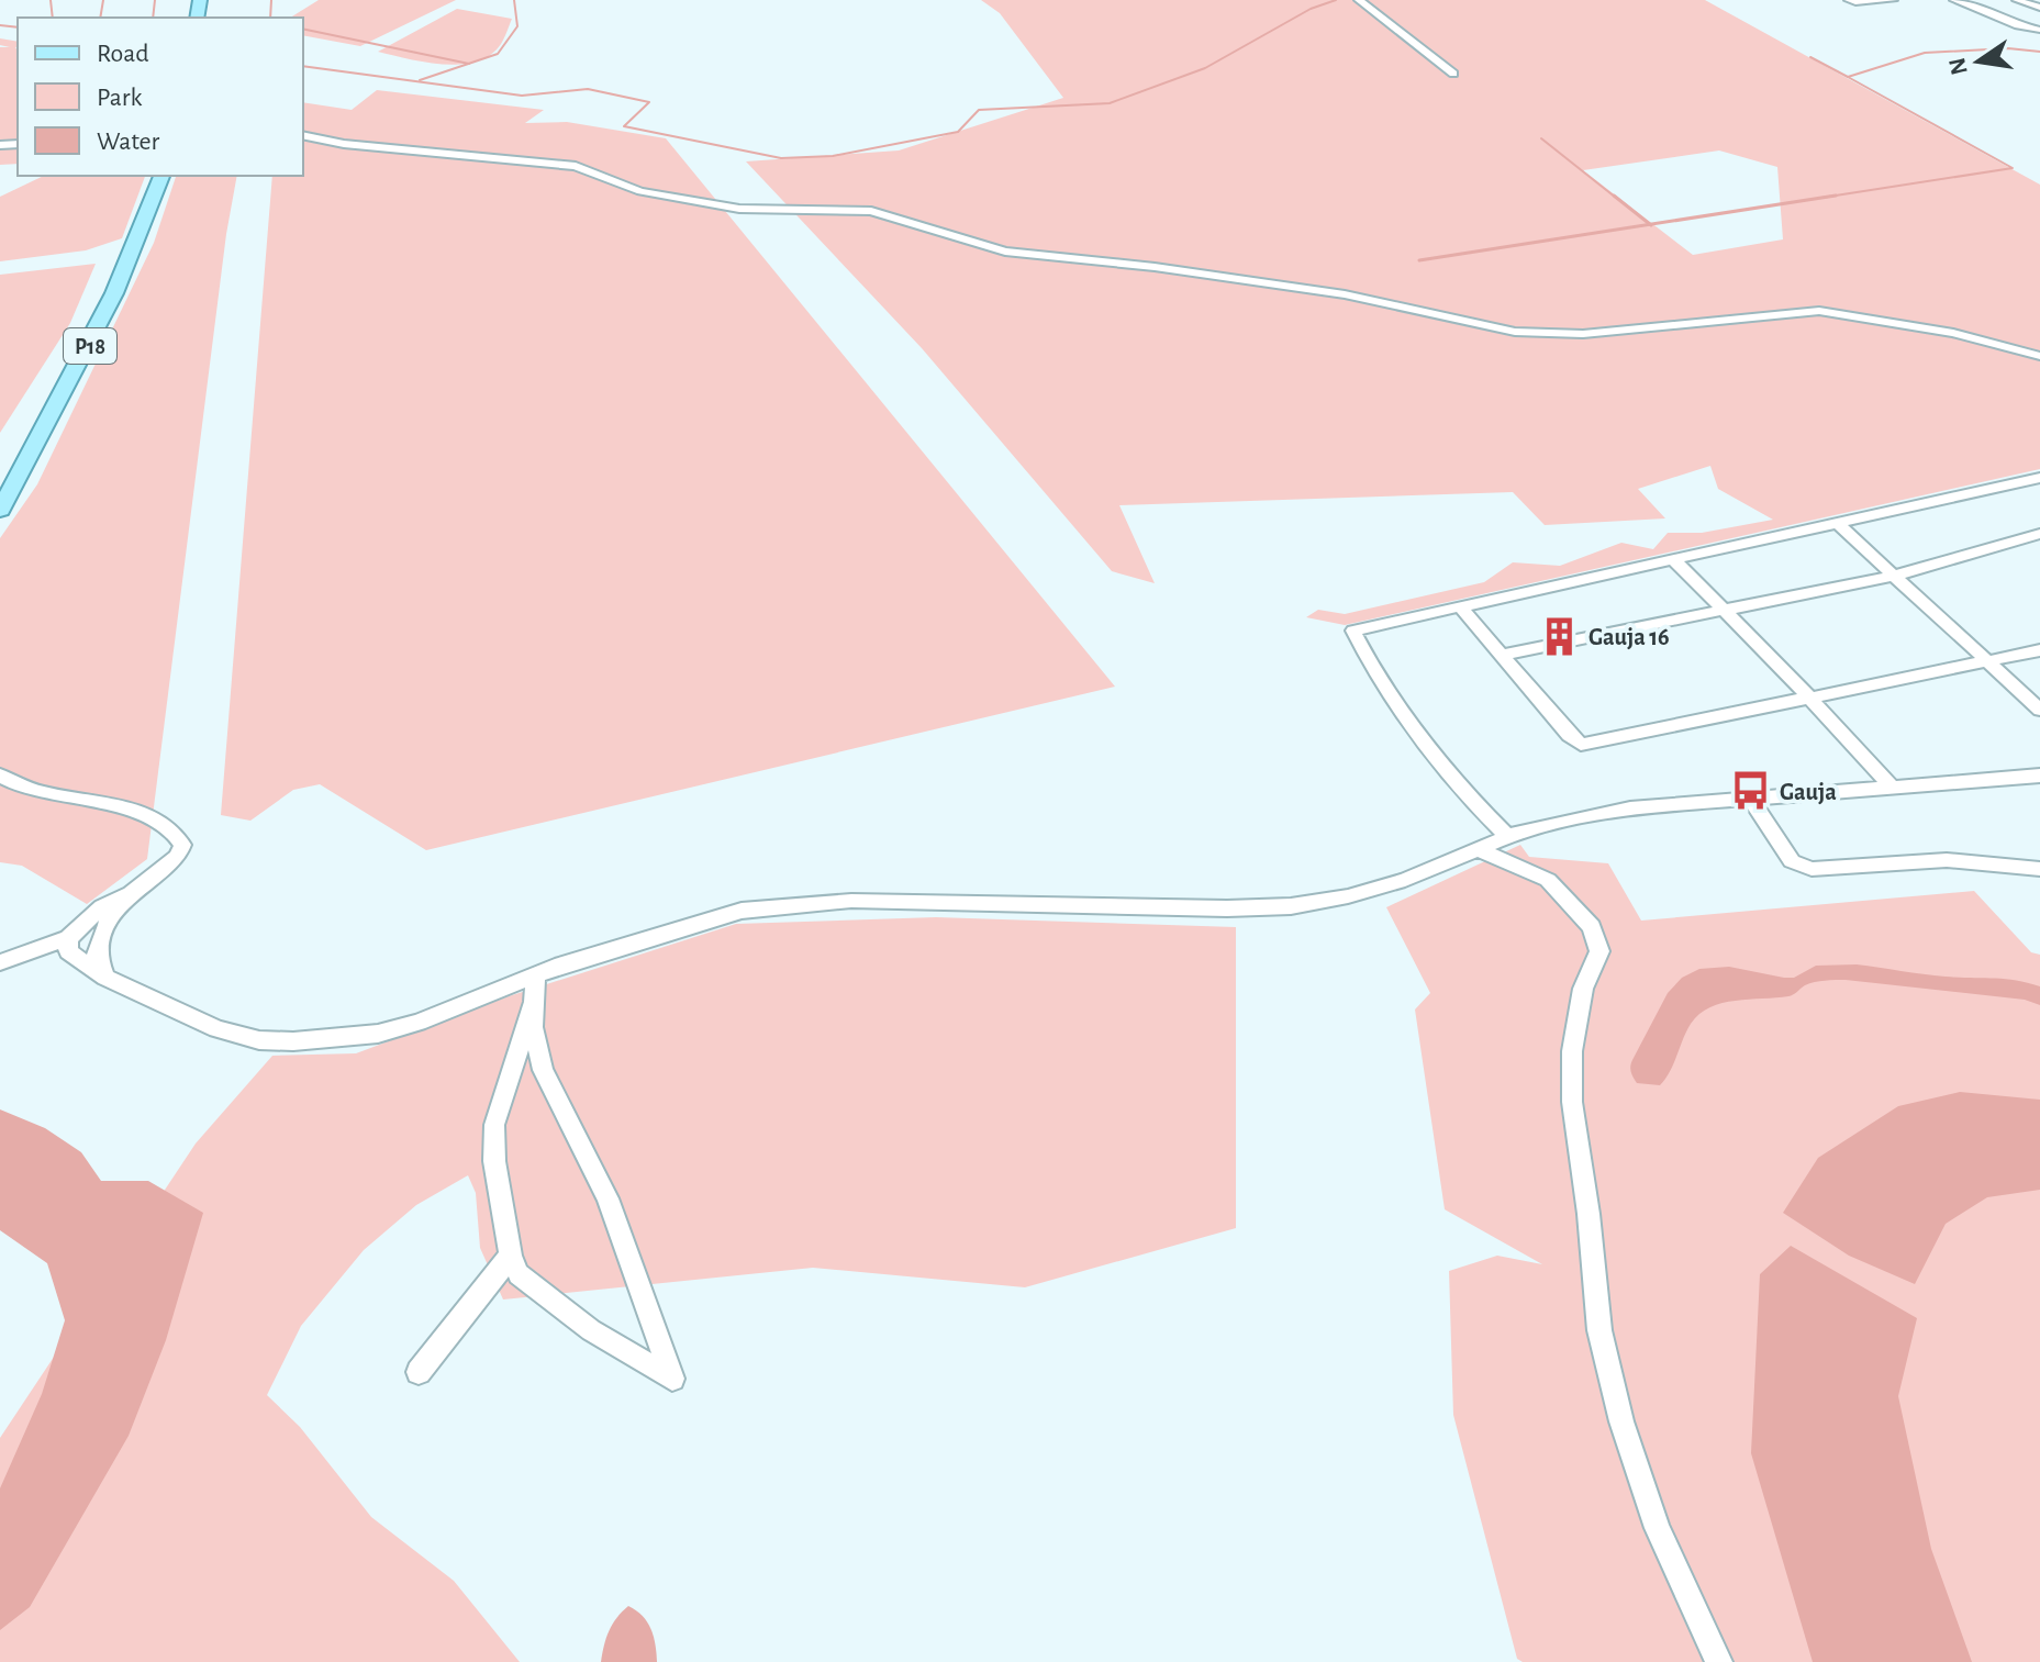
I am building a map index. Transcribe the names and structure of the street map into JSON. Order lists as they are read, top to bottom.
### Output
{
  "streets": {
    "main road": ["P18"]
  },
  "places": {
    "building": ["Gauja 16"],
    "bus stop": ["Gauja"]
  },
  "legend": ["Road", "Park", "Water"],
  "north": "left"
}
